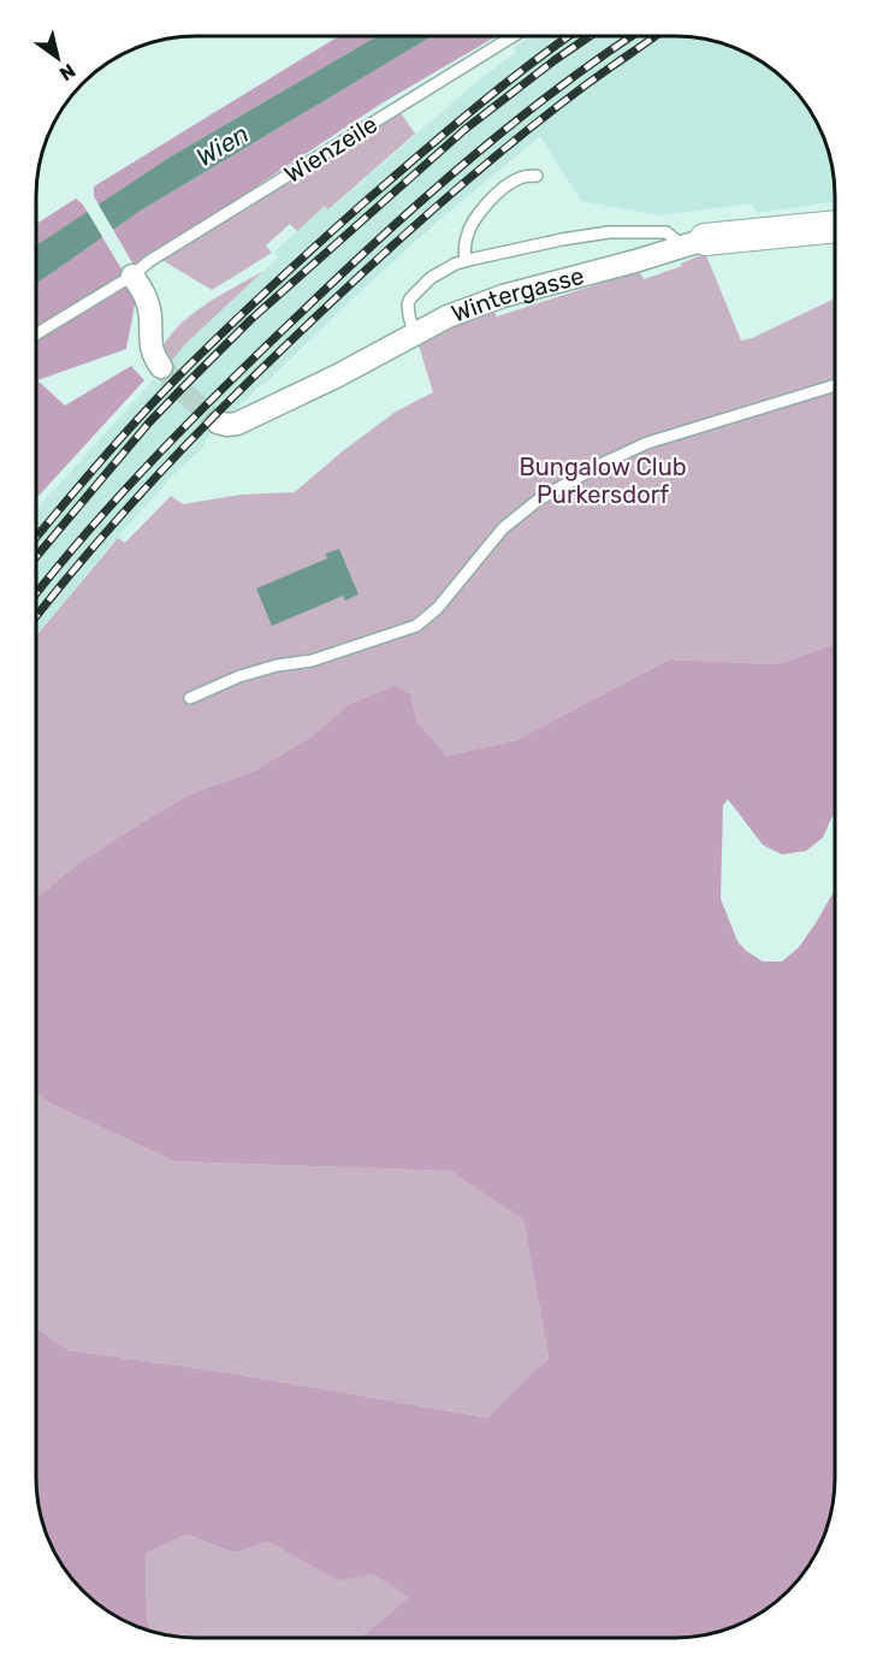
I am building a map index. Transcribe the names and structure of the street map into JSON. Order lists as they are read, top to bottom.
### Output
{
  "streets": {
    "street": ["Wintergasse"],
    "lane": ["Wienzeile"]
  },
  "water": ["Wien"],
  "parks": ["Bungalow Club Purkersdorf"],
  "north": "bottom right"
}
